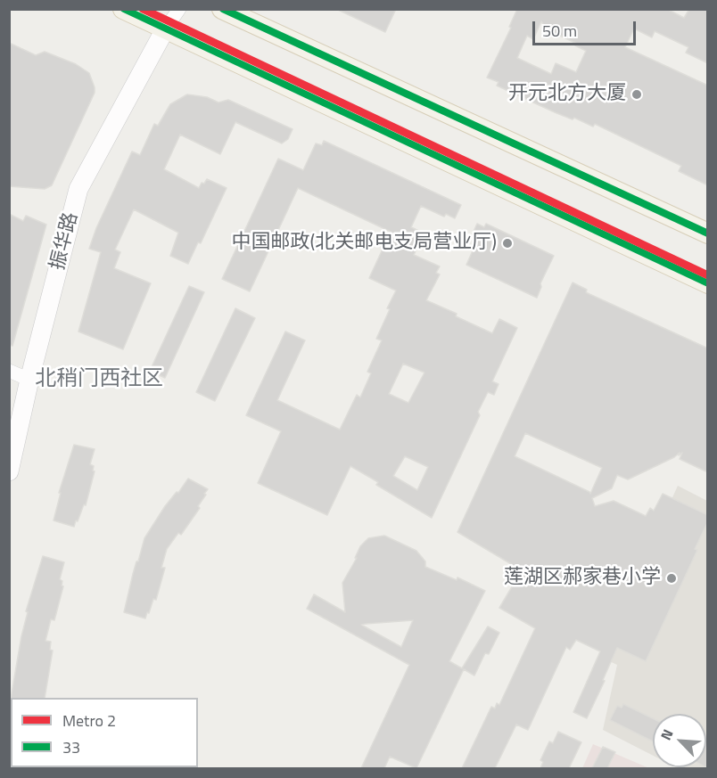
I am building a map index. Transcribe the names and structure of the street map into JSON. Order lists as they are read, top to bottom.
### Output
{
  "streets": {
    "street": ["振华路"]
  },
  "districts": ["北稍门西社区"],
  "places": ["开元北方大厦", "中国邮政(北关邮电支局营业厅)", "莲湖区郝家巷小学"],
  "lines": ["metro line 2", "transit line 33"],
  "legend": ["Metro 2", "33"],
  "scale_bar": "50 m",
  "north": "top left"
}
